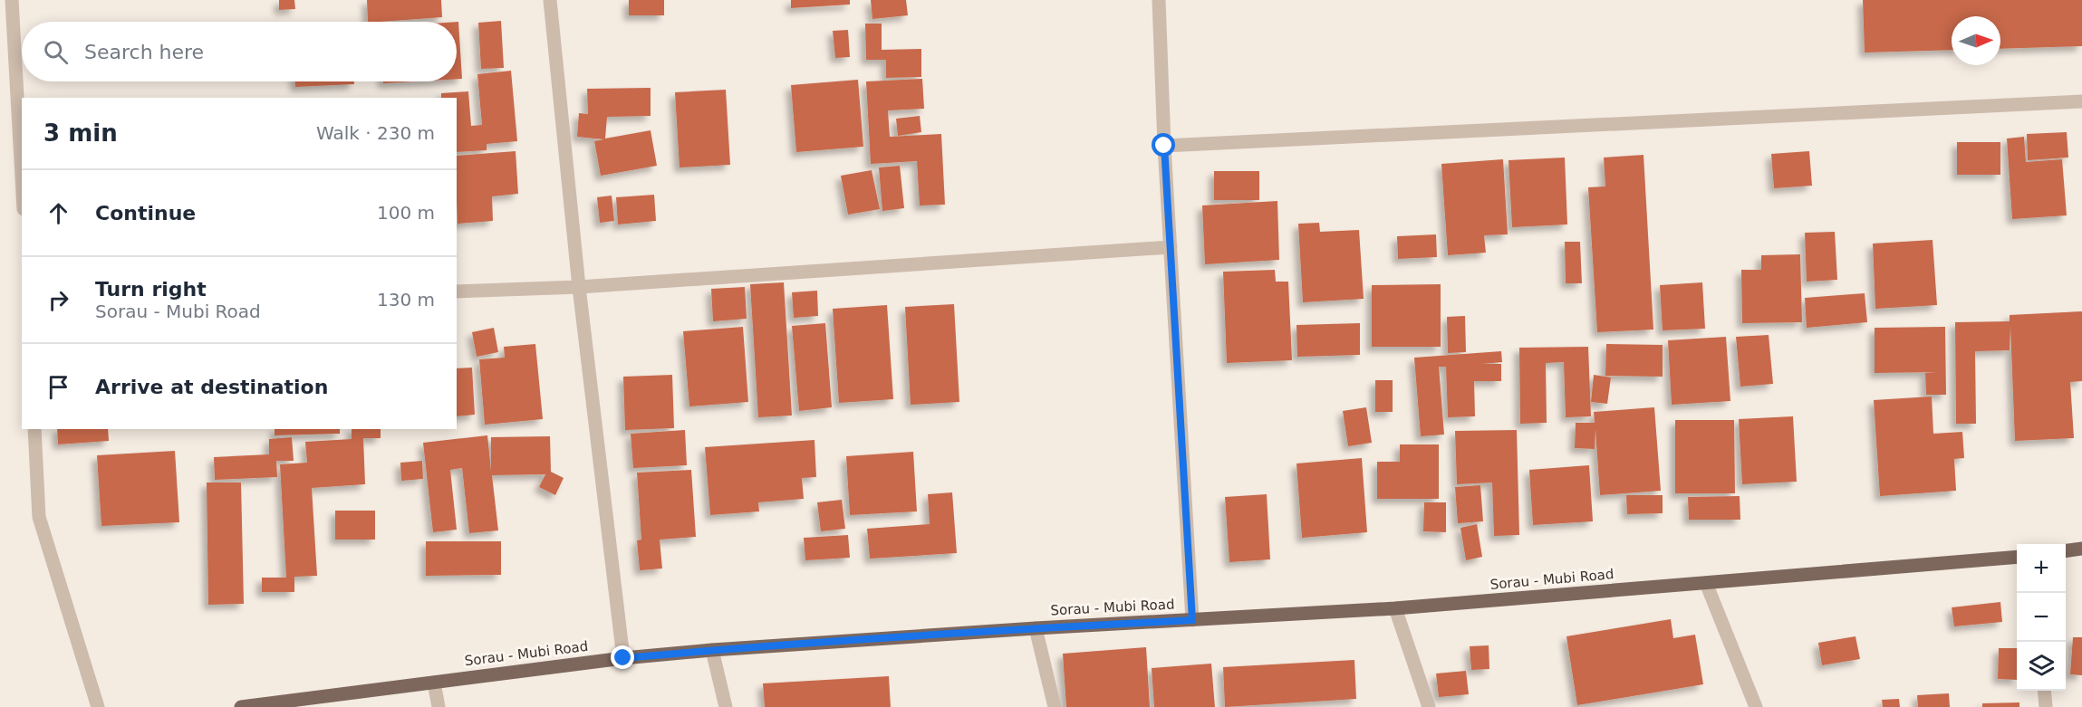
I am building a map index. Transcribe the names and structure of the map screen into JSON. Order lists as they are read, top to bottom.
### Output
{
  "streets": {
    "main road": ["Sorau - Mubi Road"]
  },
  "north": "right",
  "page": {
    "search": "Search here",
    "heading": ["3 min", "Walk · 230 m"],
    "list": [
      ["Continue", "100 m"],
      ["Turn right", "Sorau - Mubi Road", "130 m"],
      "Arrive at destination"
    ],
    "map_buttons": ["+", "−"]
  }
}
